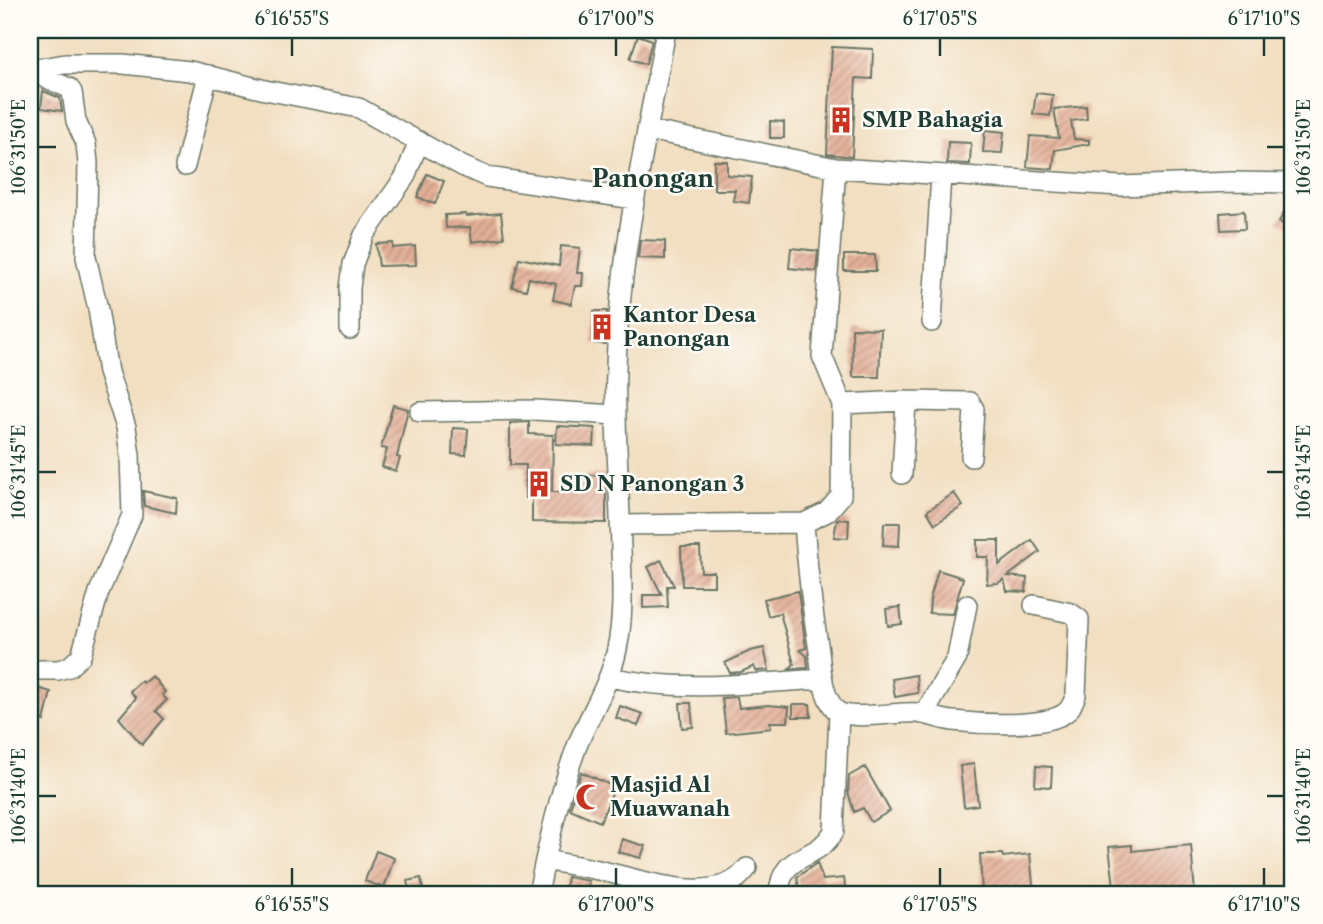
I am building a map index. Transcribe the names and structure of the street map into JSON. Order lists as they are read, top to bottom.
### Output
{
  "districts": ["Panongan"],
  "places": {
    "building": ["SMP Bahagia", "Kantor Desa Panongan", "SD N Panongan 3"],
    "mosque": ["Masjid Al Muawanah"]
  },
  "coordinates": [
    "6°16'55\"S",
    "6°17'00\"S",
    "6°17'05\"S",
    "6°17'10\"S",
    "106°31'50\"E",
    "106°31'45\"E",
    "106°31'40\"E"
  ]
}
